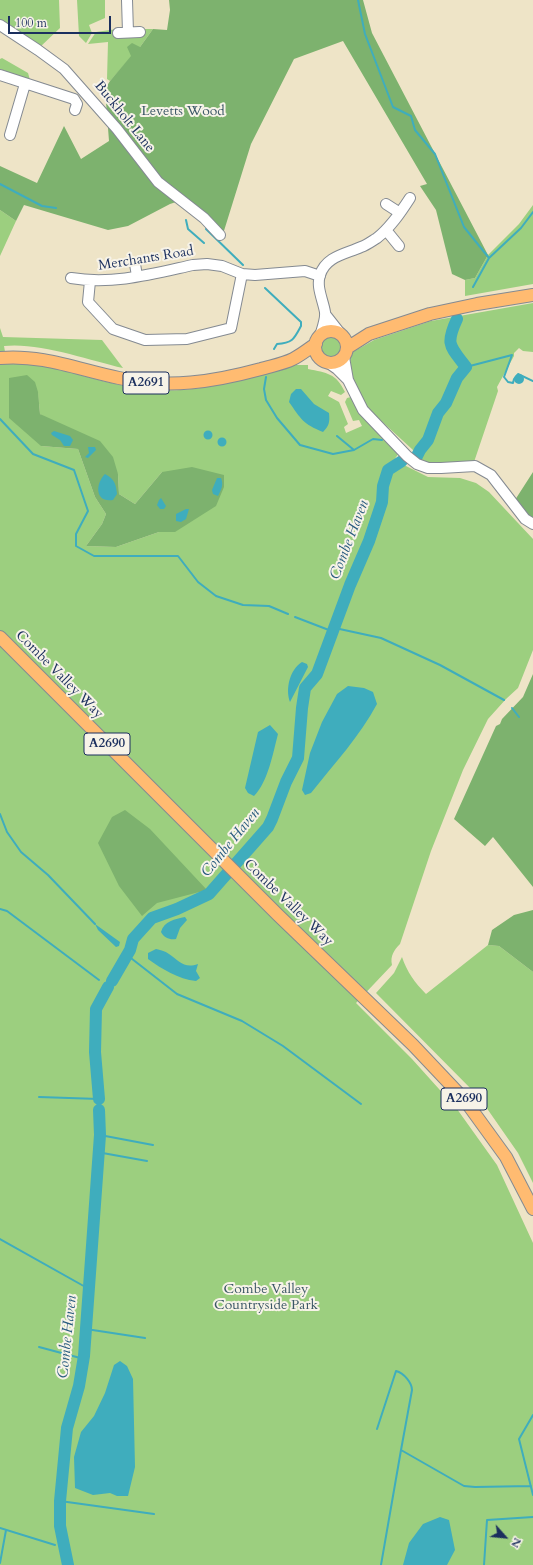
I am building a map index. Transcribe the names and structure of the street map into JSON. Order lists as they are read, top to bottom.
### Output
{
  "streets": {
    "main road": ["A2691", "Combe Valley Way", "A2690"],
    "street": ["Buckholt Lane", "Merchants Road"]
  },
  "water": ["Combe Haven"],
  "parks": ["Levetts Wood", "Combe Valley Countryside Park"],
  "scale_bar": "100 m",
  "north": "bottom right"
}
